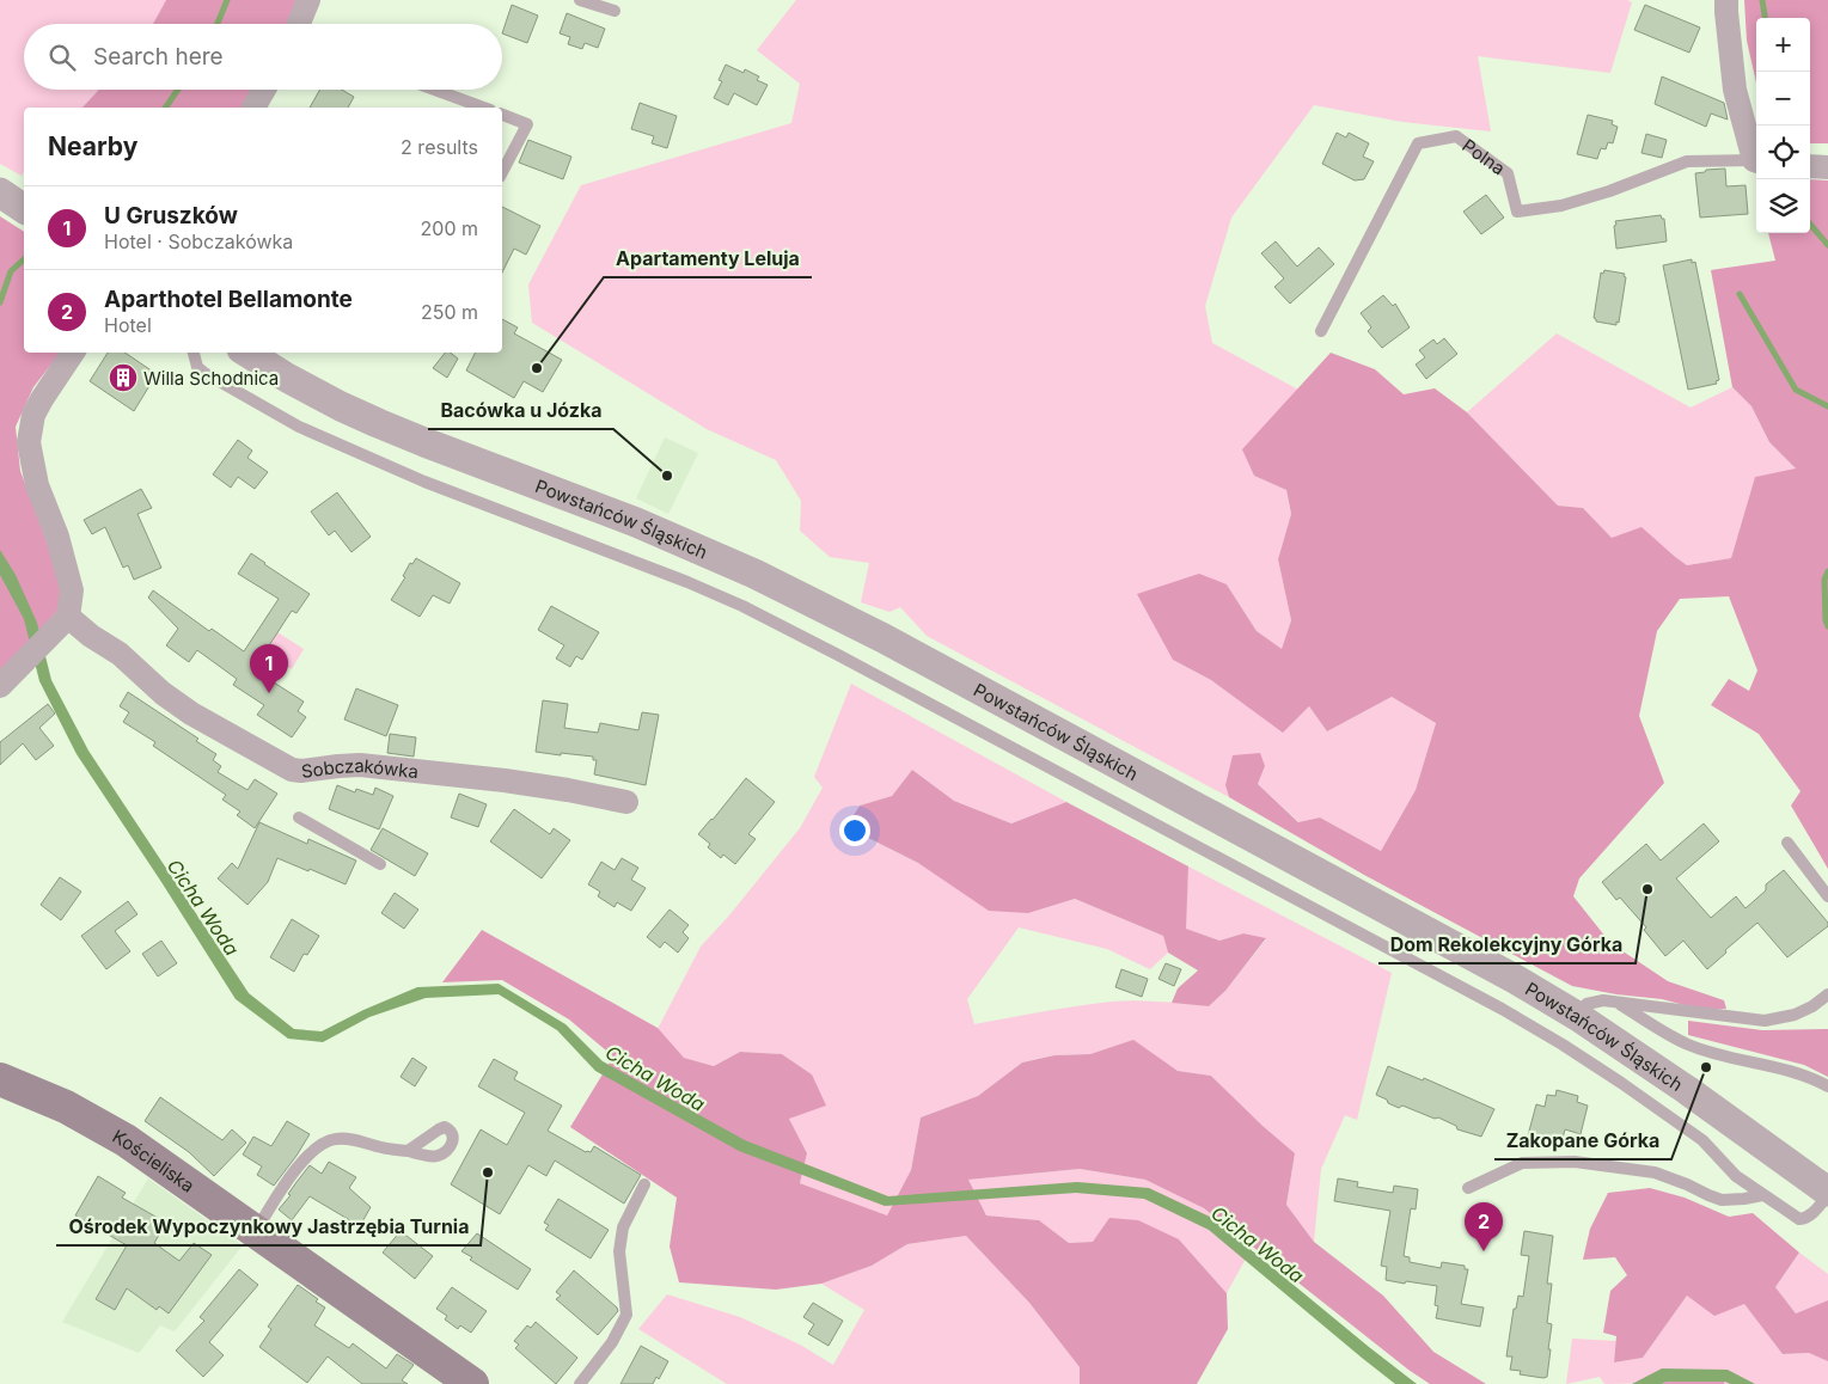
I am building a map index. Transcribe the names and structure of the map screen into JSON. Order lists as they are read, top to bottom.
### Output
{
  "streets": {
    "main road": ["Kościeliska"],
    "street": ["Powstańców Śląskich", "Sobczakówka"],
    "lane": ["Polna"]
  },
  "water": ["Cicha Woda"],
  "places": {
    "other": [
      "Apartamenty Leluja",
      "Bacówka u Józka",
      "Dom Rekolekcyjny Górka",
      "Zakopane Górka",
      "Ośrodek Wypoczynkowy Jastrzębia Turnia"
    ],
    "building": ["Willa Schodnica"]
  },
  "page": {
    "map_buttons": ["+", "−"],
    "search": "Search here",
    "heading": ["Nearby", "2 results"],
    "list": [
      {
        "mark": "1",
        "name": "U Gruszków",
        "note": "Hotel · Sobczakówka",
        "value": "200 m"
      },
      {
        "mark": "2",
        "name": "Aparthotel Bellamonte",
        "note": "Hotel",
        "value": "250 m"
      }
    ],
    "pins": ["1", "2"]
  }
}
